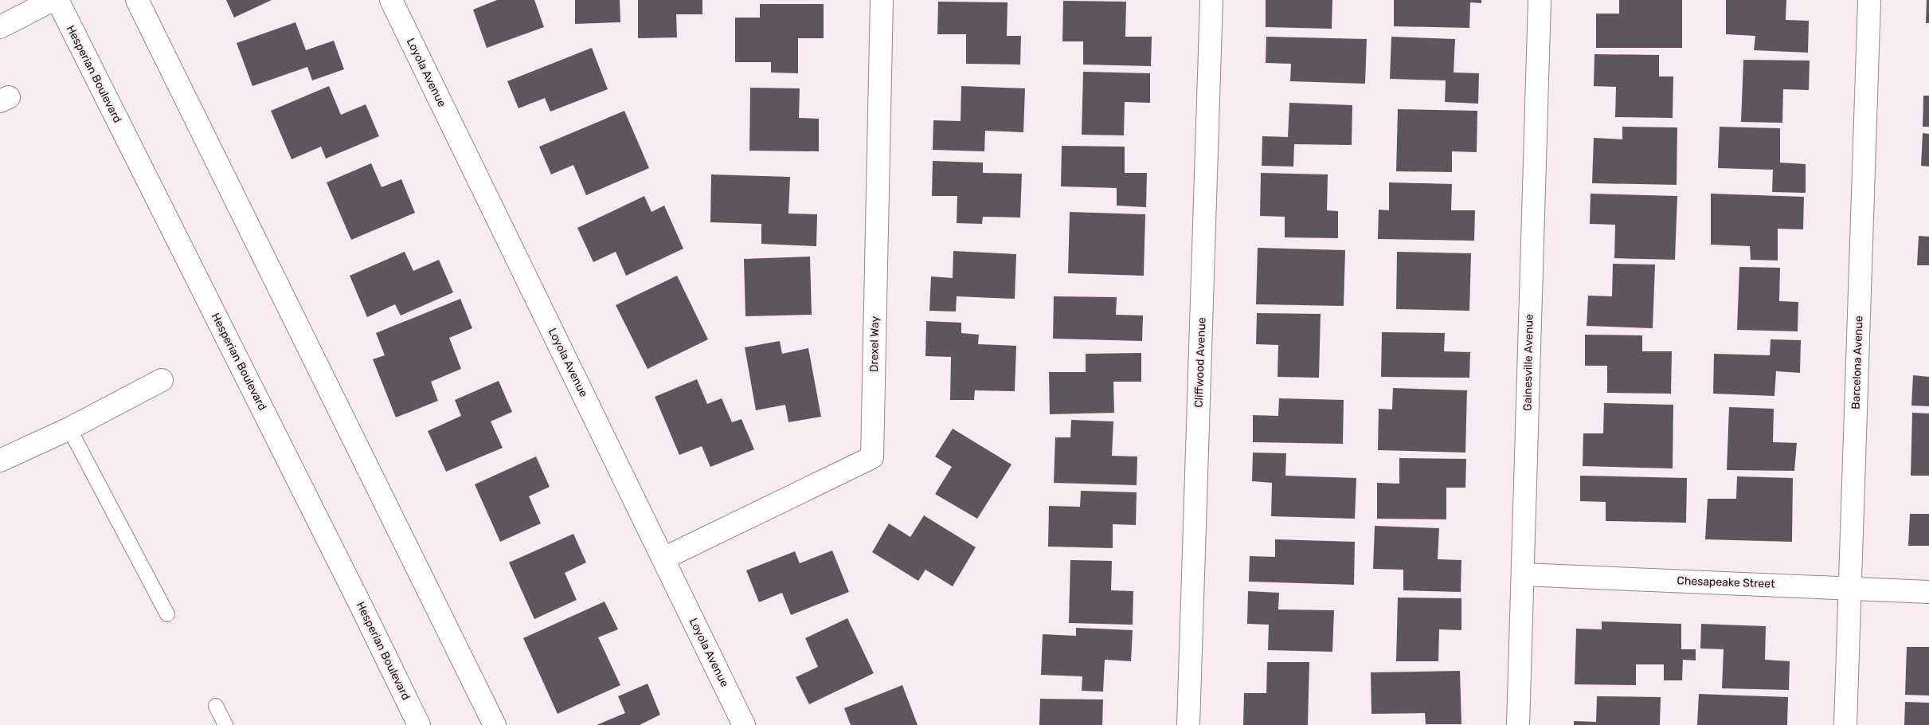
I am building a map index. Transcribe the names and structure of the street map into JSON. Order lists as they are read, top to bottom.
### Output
{
  "streets": {
    "street": [
      "Loyola Avenue",
      "Hesperian Boulevard",
      "Drexel Way",
      "Cliffwood Avenue",
      "Gainesville Avenue",
      "Barcelona Avenue",
      "Chesapeake Street"
    ]
  },
  "crossings": [
    ["Loyola Avenue", "Drexel Way"],
    ["Gainesville Avenue", "Chesapeake Street"],
    ["Barcelona Avenue", "Chesapeake Street"]
  ]
}
